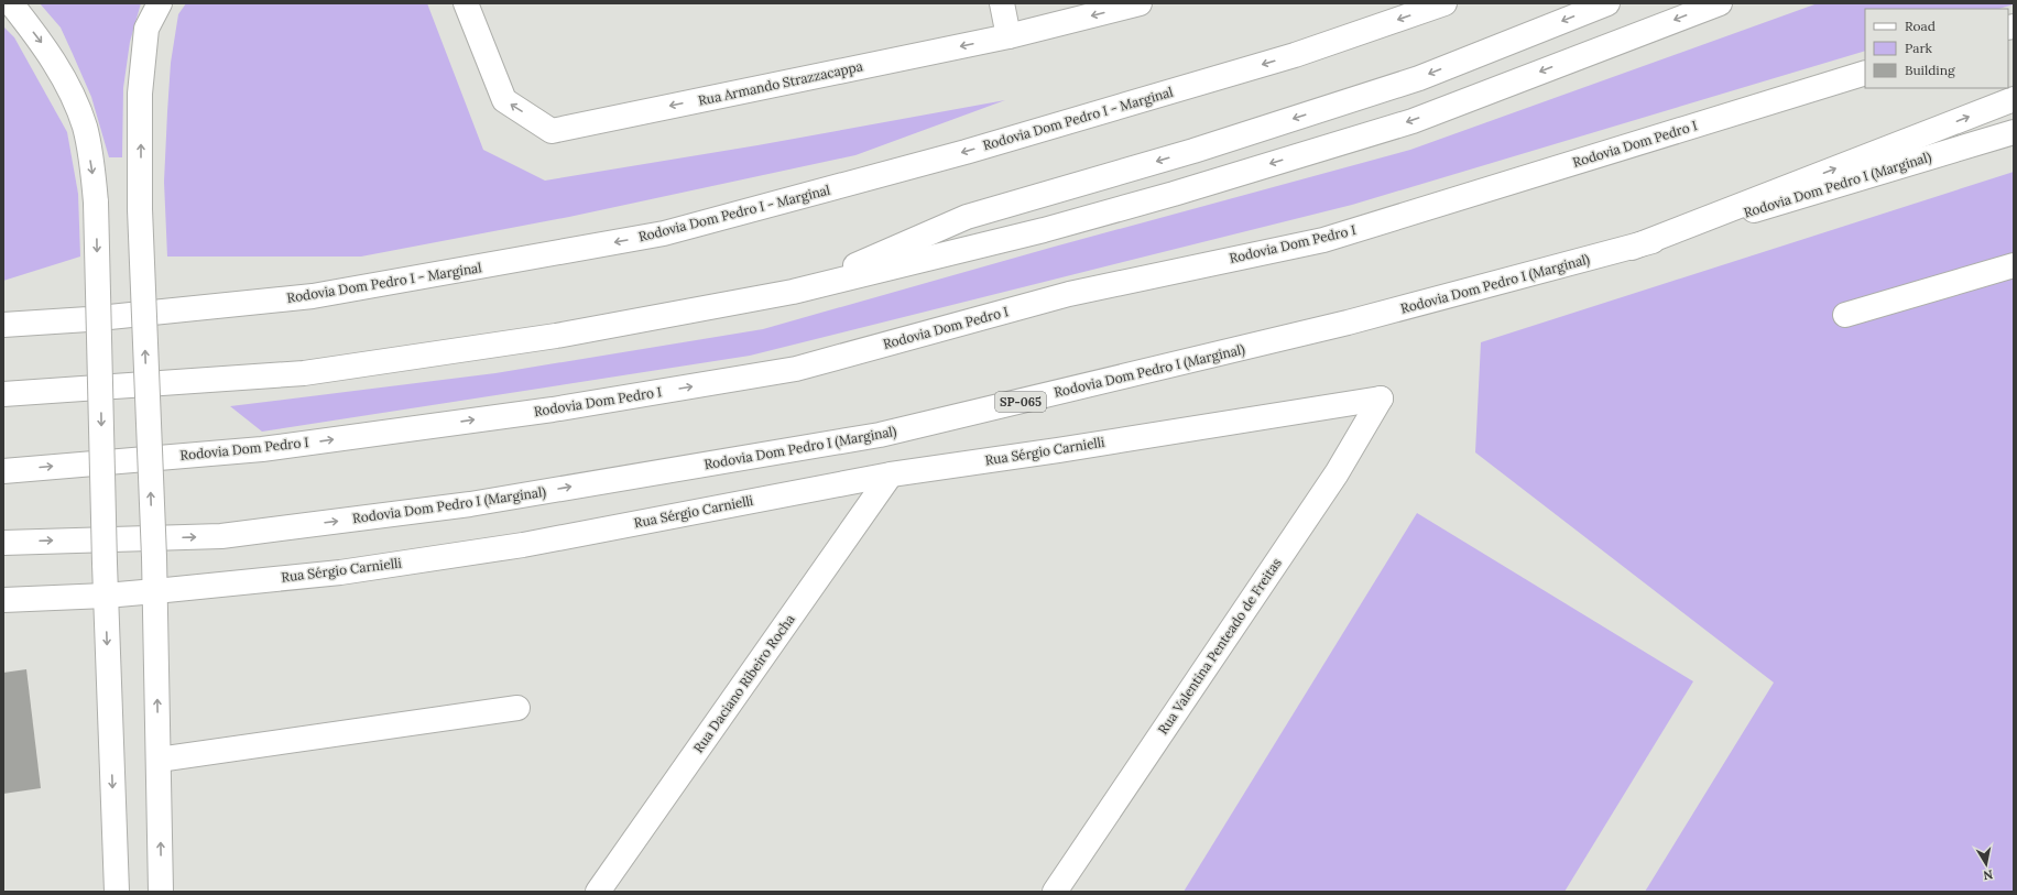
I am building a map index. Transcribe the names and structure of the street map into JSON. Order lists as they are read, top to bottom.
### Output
{
  "streets": {
    "main road": [
      "Rua Armando Strazzacappa",
      "Rodovia Dom Pedro I - Marginal",
      "Rodovia Dom Pedro I",
      "Rodovia Dom Pedro I (Marginal)",
      "SP-065",
      "Rua Sérgio Carnielli",
      "Rua Valentina Penteado de Freitas",
      "Rua Daciano Ribeiro Rocha"
    ]
  },
  "crossings": [
    ["Rua Sérgio Carnielli", "Rua Valentina Penteado de Freitas"],
    ["Rua Sérgio Carnielli", "Rua Daciano Ribeiro Rocha"]
  ],
  "legend": ["Road", "Park", "Building"],
  "north": "bottom"
}
